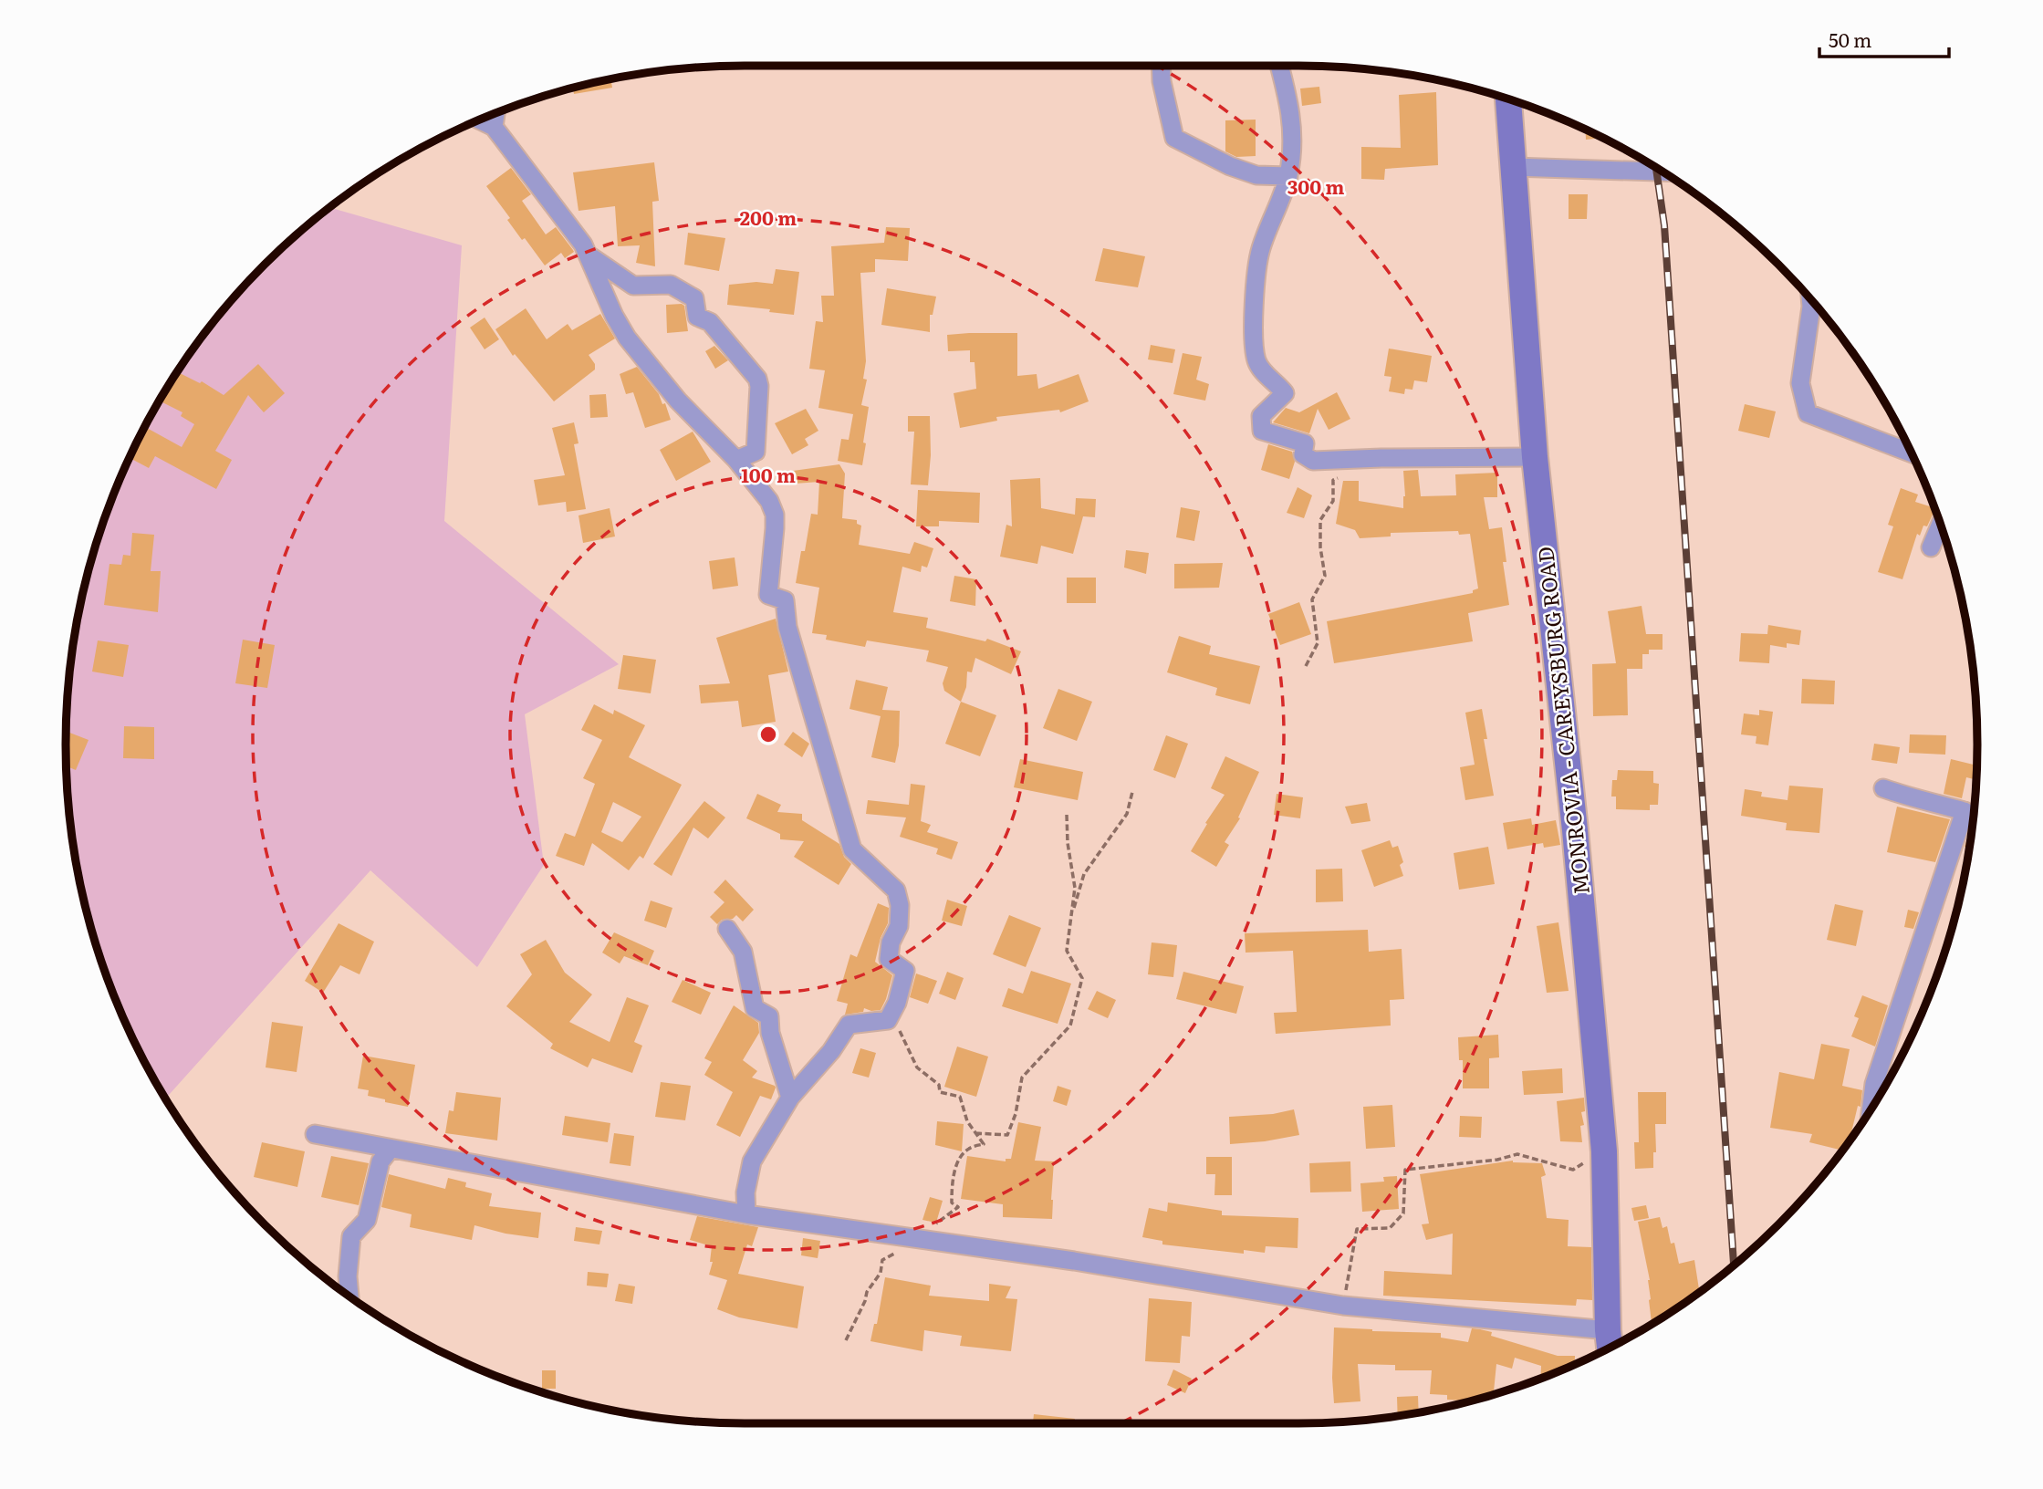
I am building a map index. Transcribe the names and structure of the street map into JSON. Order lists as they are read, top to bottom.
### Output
{
  "streets": {
    "main road": ["MONROVIA - CAREYSBURG ROAD"]
  },
  "scale_bar": "50 m",
  "rings": ["300 m", "200 m", "100 m"]
}
